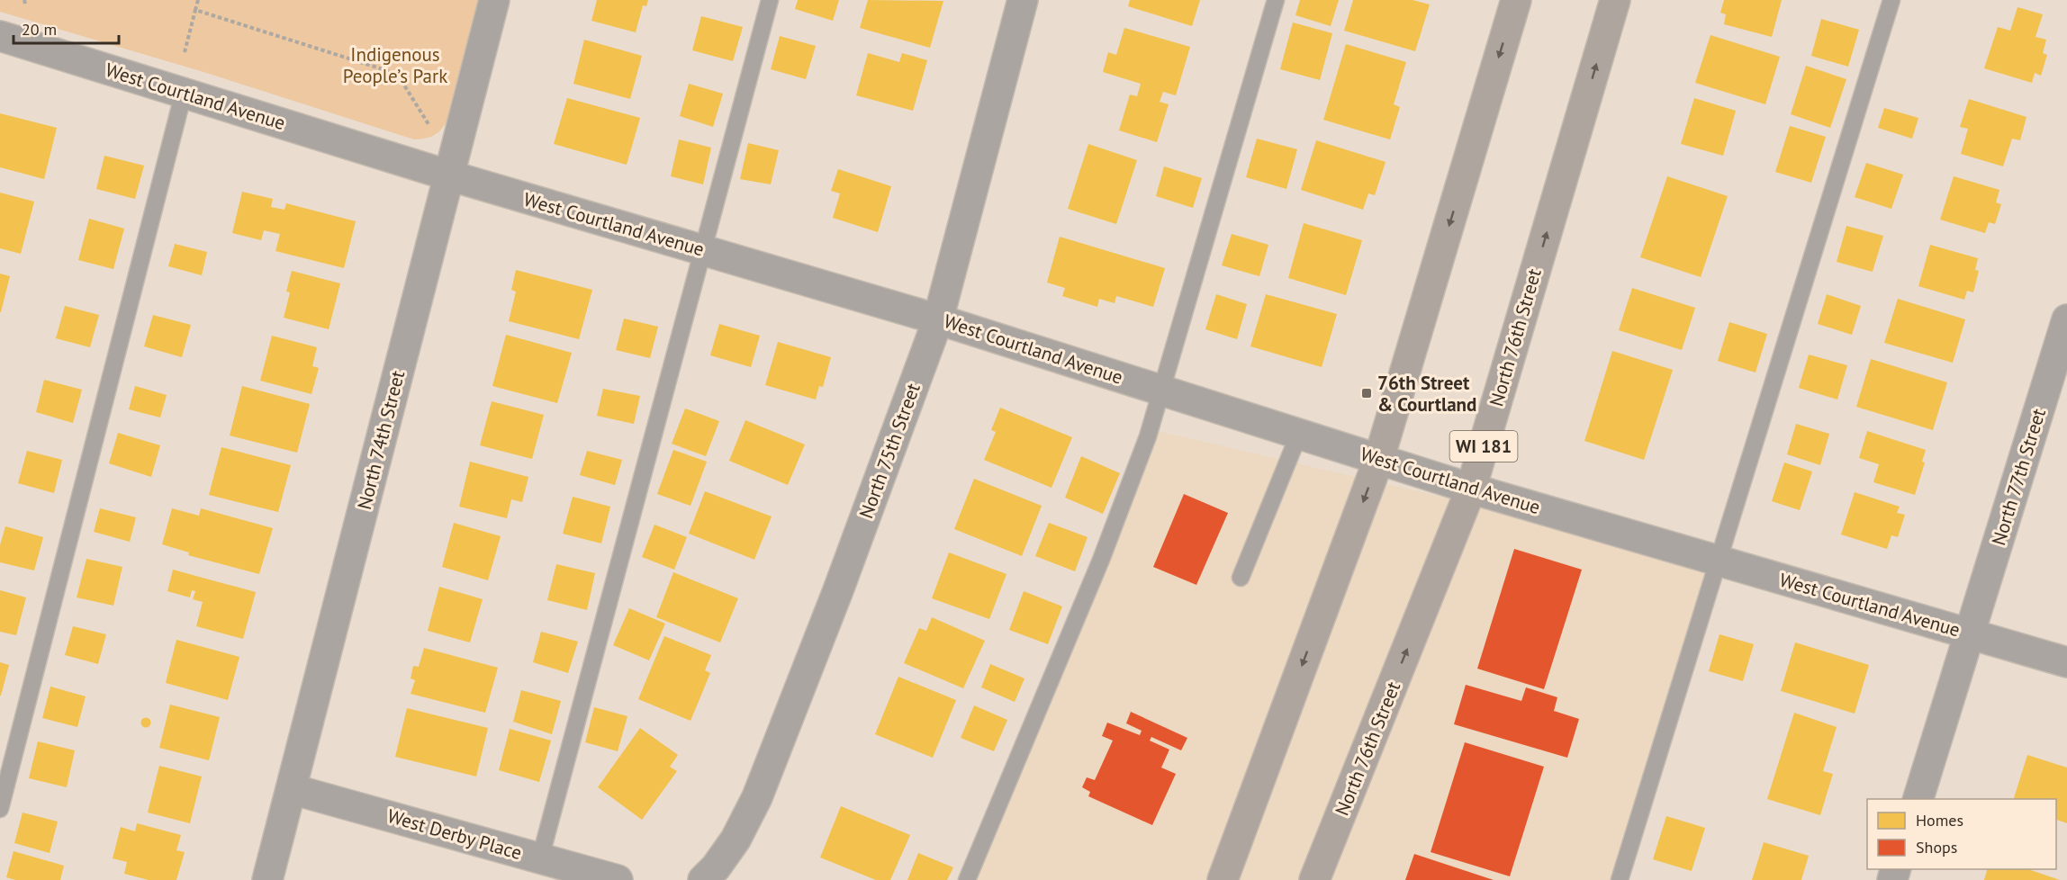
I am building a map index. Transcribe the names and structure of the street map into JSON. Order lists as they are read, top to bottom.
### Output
{
  "streets": {
    "main road": ["North 76th Street", "WI 181"],
    "street": [
      "West Courtland Avenue",
      "North 74th Street",
      "North 75th Street",
      "North 77th Street",
      "West Derby Place"
    ]
  },
  "crossings": [
    ["West Courtland Avenue", "North 76th Street"],
    ["West Courtland Avenue", "North 74th Street"],
    ["West Courtland Avenue", "North 75th Street"],
    ["West Courtland Avenue", "North 77th Street"],
    ["North 74th Street", "West Derby Place"]
  ],
  "parks": ["Indigenous People’s Park"],
  "places": {
    "transit": ["76th Street & Courtland"]
  },
  "legend": ["Homes", "Shops"],
  "scale_bar": "20 m"
}
